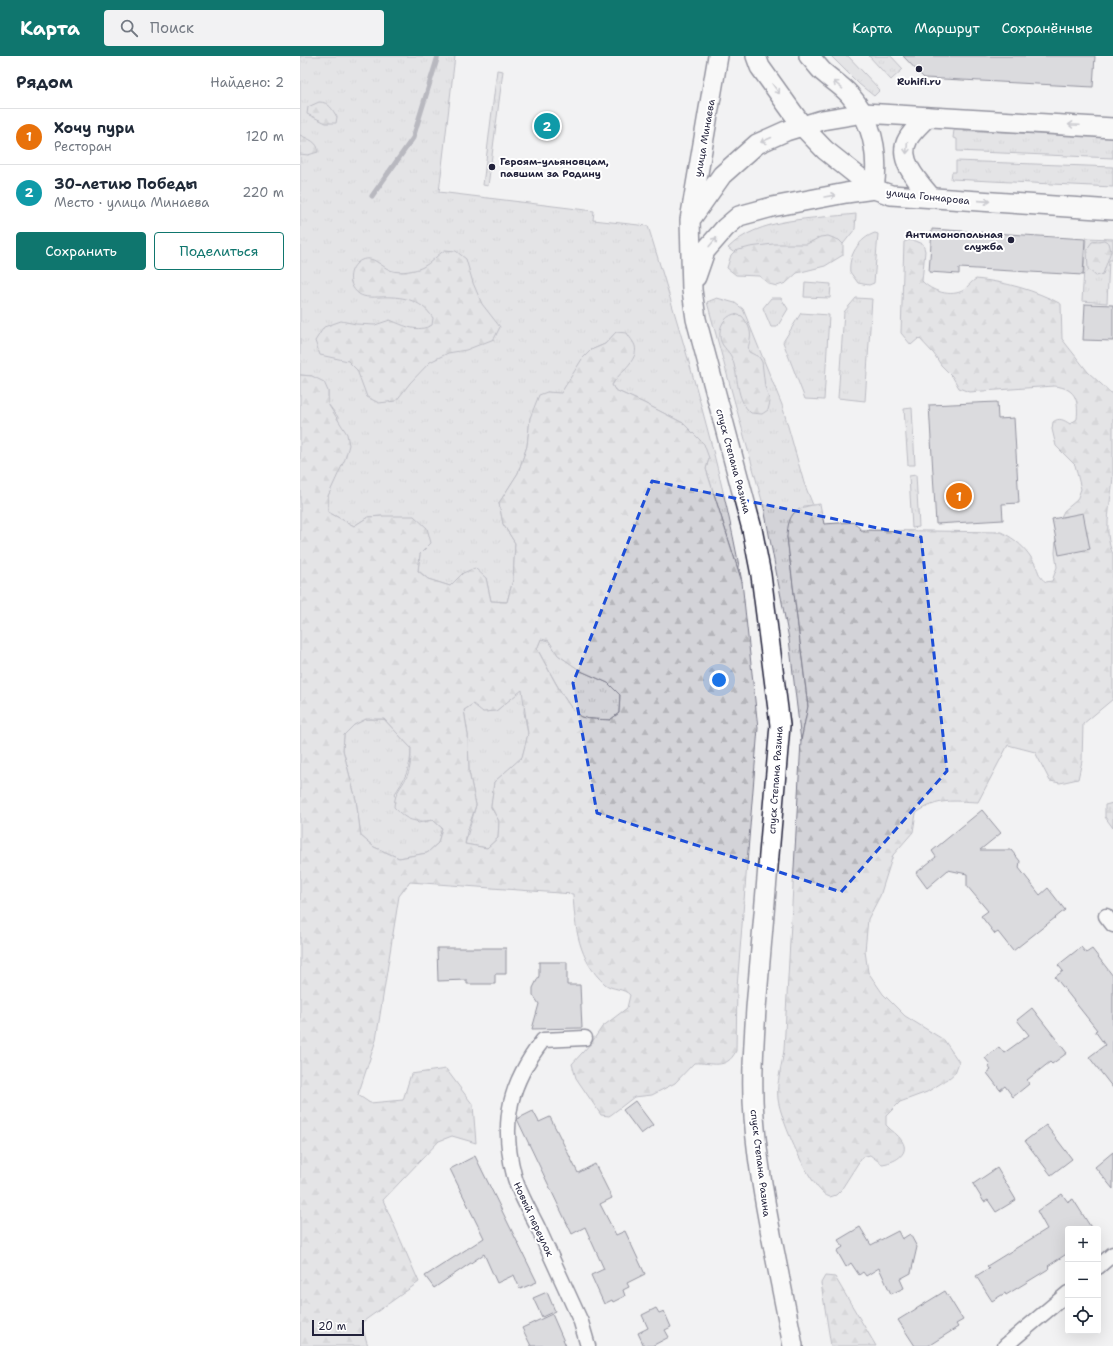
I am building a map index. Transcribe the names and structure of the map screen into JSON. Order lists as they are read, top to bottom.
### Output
{
  "streets": {
    "main road": ["улица Минаева", "улица Гончарова", "спуск Степана Разина"],
    "street": ["Новый переулок"]
  },
  "crossings": [
    ["улица Минаева", "спуск Степана Разина"],
    ["улица Гончарова", "спуск Степана Разина"]
  ],
  "places": ["Ruhifi.ru", "Героям-ульяновцам, павшим за Родину", "Антимонопольная служба"],
  "scale_bar": "20 m",
  "page": {
    "header": "Карта",
    "search": "Поиск",
    "nav": ["Карта", "Маршрут", "Сохранённые"],
    "heading": ["Рядом", "Найдено: 2"],
    "list": [
      {
        "mark": "1",
        "name": "Хочу пури",
        "note": "Ресторан",
        "value": "120 m"
      },
      {
        "mark": "2",
        "name": "30-летию Победы",
        "note": "Место · улица Минаева",
        "value": "220 m"
      }
    ],
    "pins": ["2", "1"],
    "buttons": ["Сохранить", "Поделиться"],
    "map_buttons": ["+", "−"],
    "scale": "20 m"
  }
}
